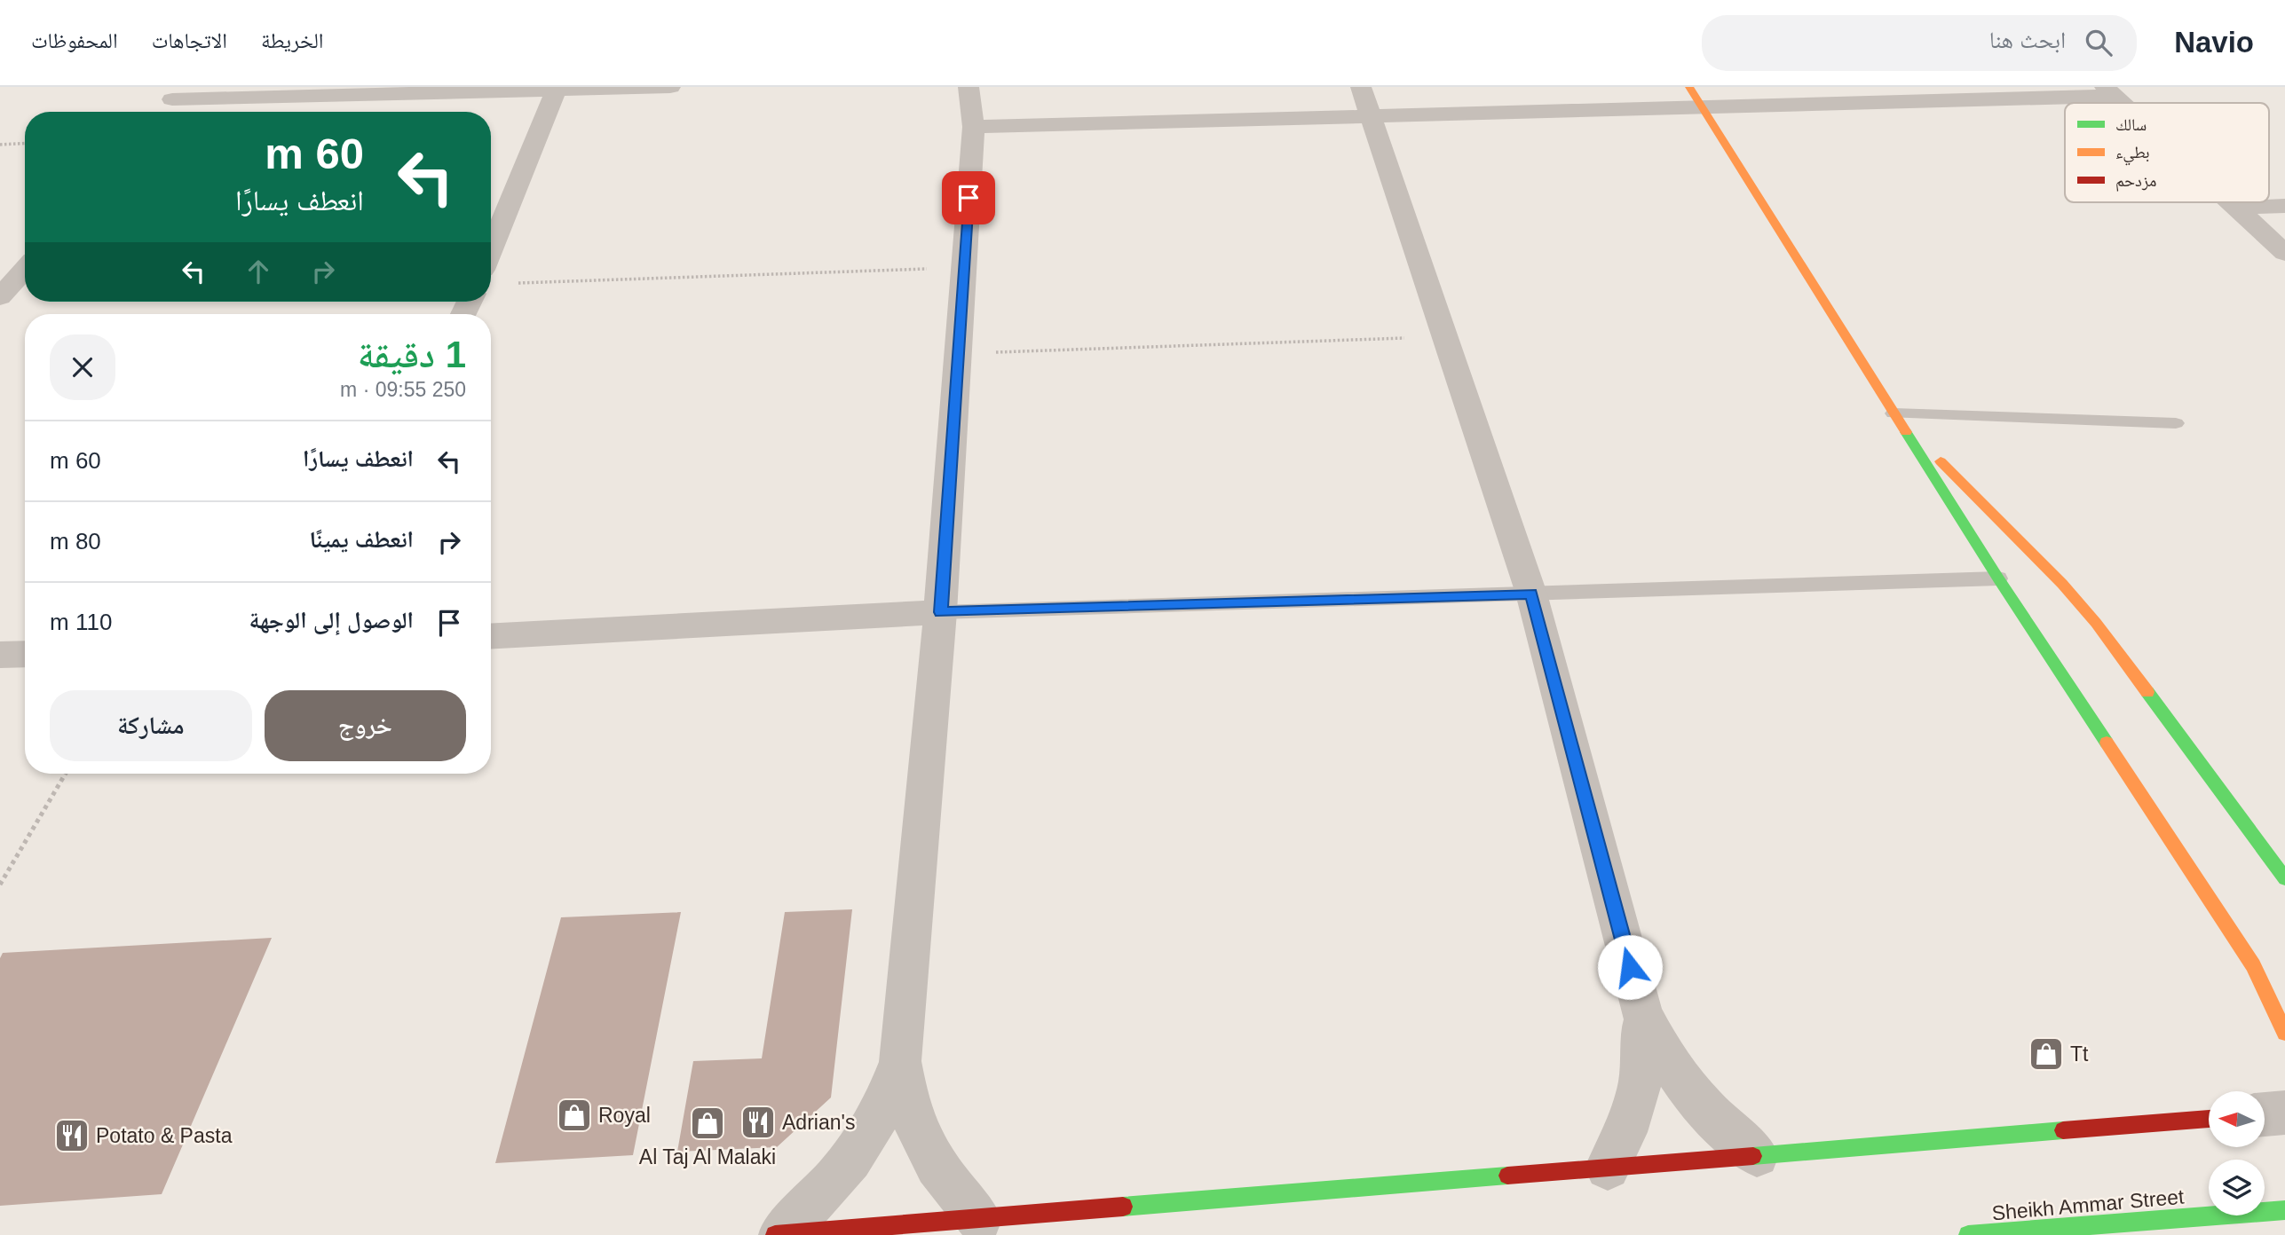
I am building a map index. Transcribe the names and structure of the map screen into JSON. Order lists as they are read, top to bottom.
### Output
{
  "streets": {
    "street": ["Sheikh Ammar Street"]
  },
  "places": {
    "shop": ["Tt", "Royal", "Al Taj Al Malaki"],
    "restaurant": ["Adrian's", "Potato & Pasta"]
  },
  "legend": ["سالك", "بطيء", "مزدحم"],
  "north": "left",
  "page": {
    "header": "Navio",
    "search": "ابحث هنا",
    "nav": ["الخريطة", "الاتجاهات", "المحفوظات"],
    "turn": ["60 m", "انعطف يسارًا"],
    "heading": ["1 دقيقة", "250 m · 09:55"],
    "list": [
      {
        "name": "انعطف يسارًا",
        "value": "60 m"
      },
      {
        "name": "انعطف يمينًا",
        "value": "80 m"
      },
      {
        "name": "الوصول إلى الوجهة",
        "value": "110 m"
      }
    ],
    "buttons": ["خروج", "مشاركة"]
  }
}
